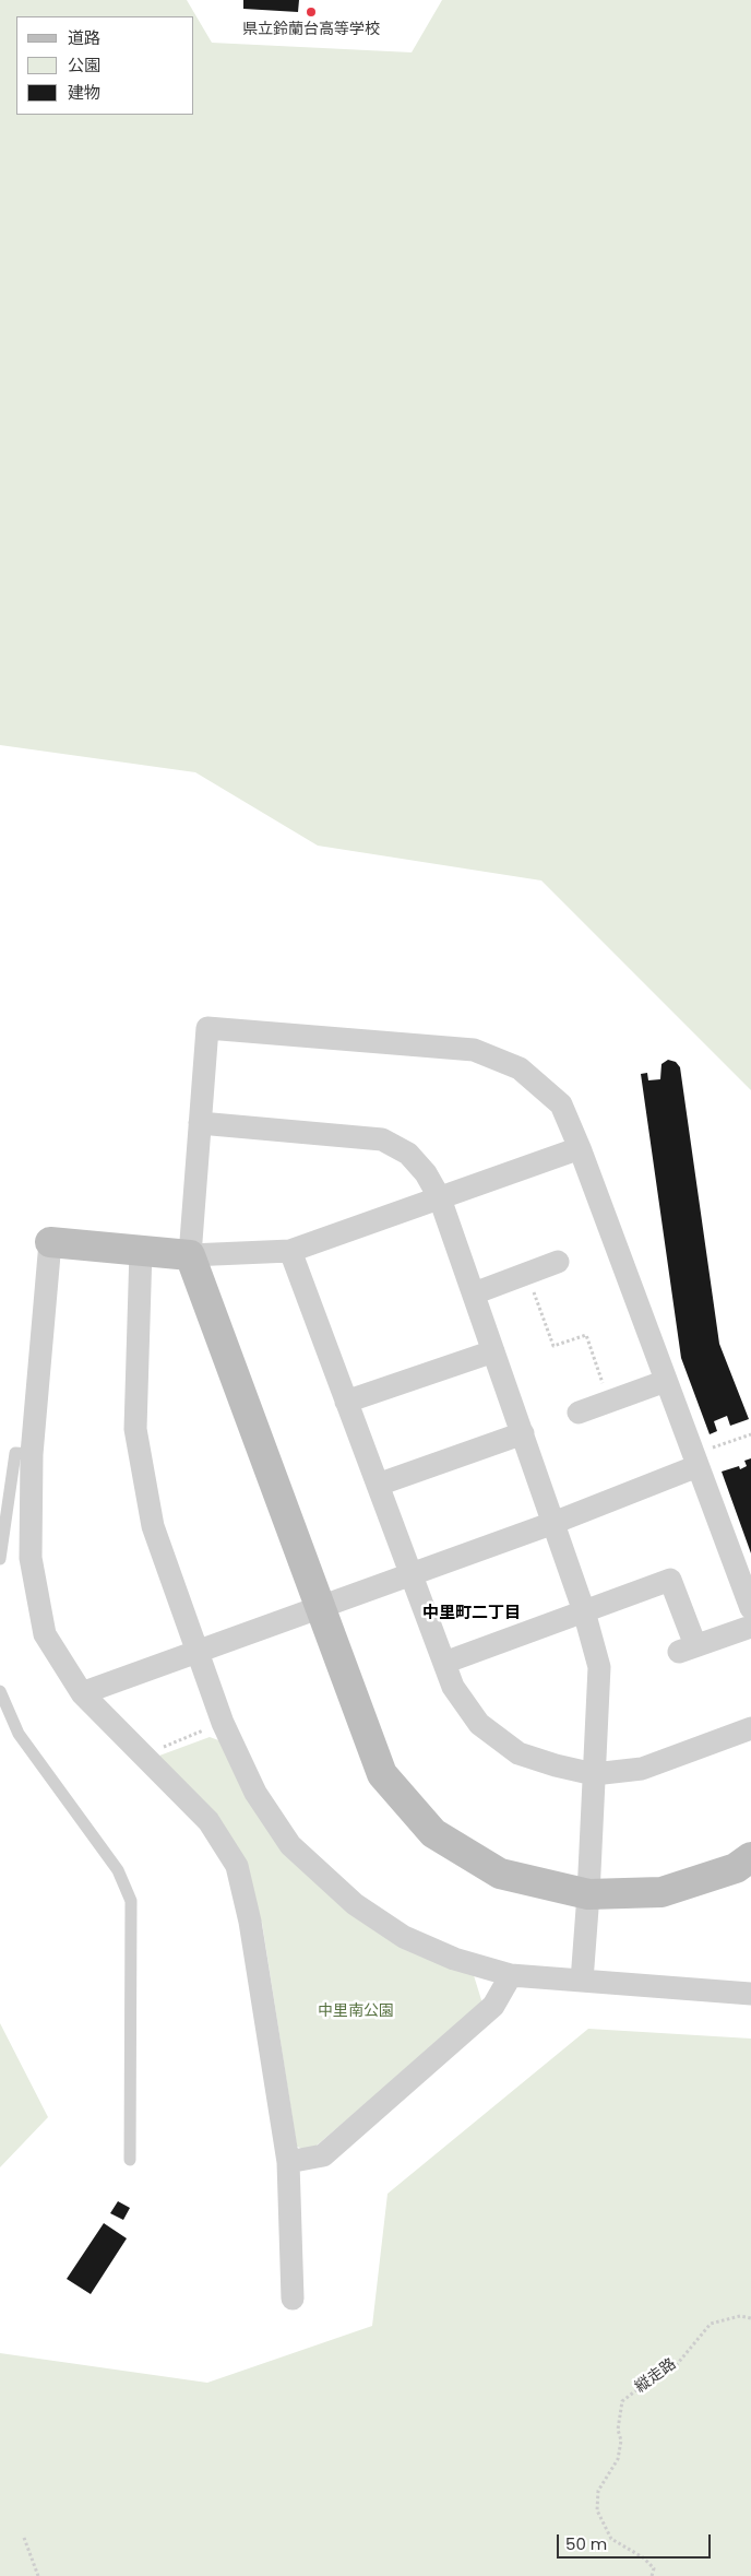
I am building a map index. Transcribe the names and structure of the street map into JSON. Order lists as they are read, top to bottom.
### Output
{
  "streets": {
    "path": ["縦走路"]
  },
  "districts": ["中里町二丁目"],
  "parks": ["中里南公園"],
  "places": ["県立鈴蘭台高等学校"],
  "legend": ["道路", "公園", "建物"],
  "scale_bar": "50 m"
}
